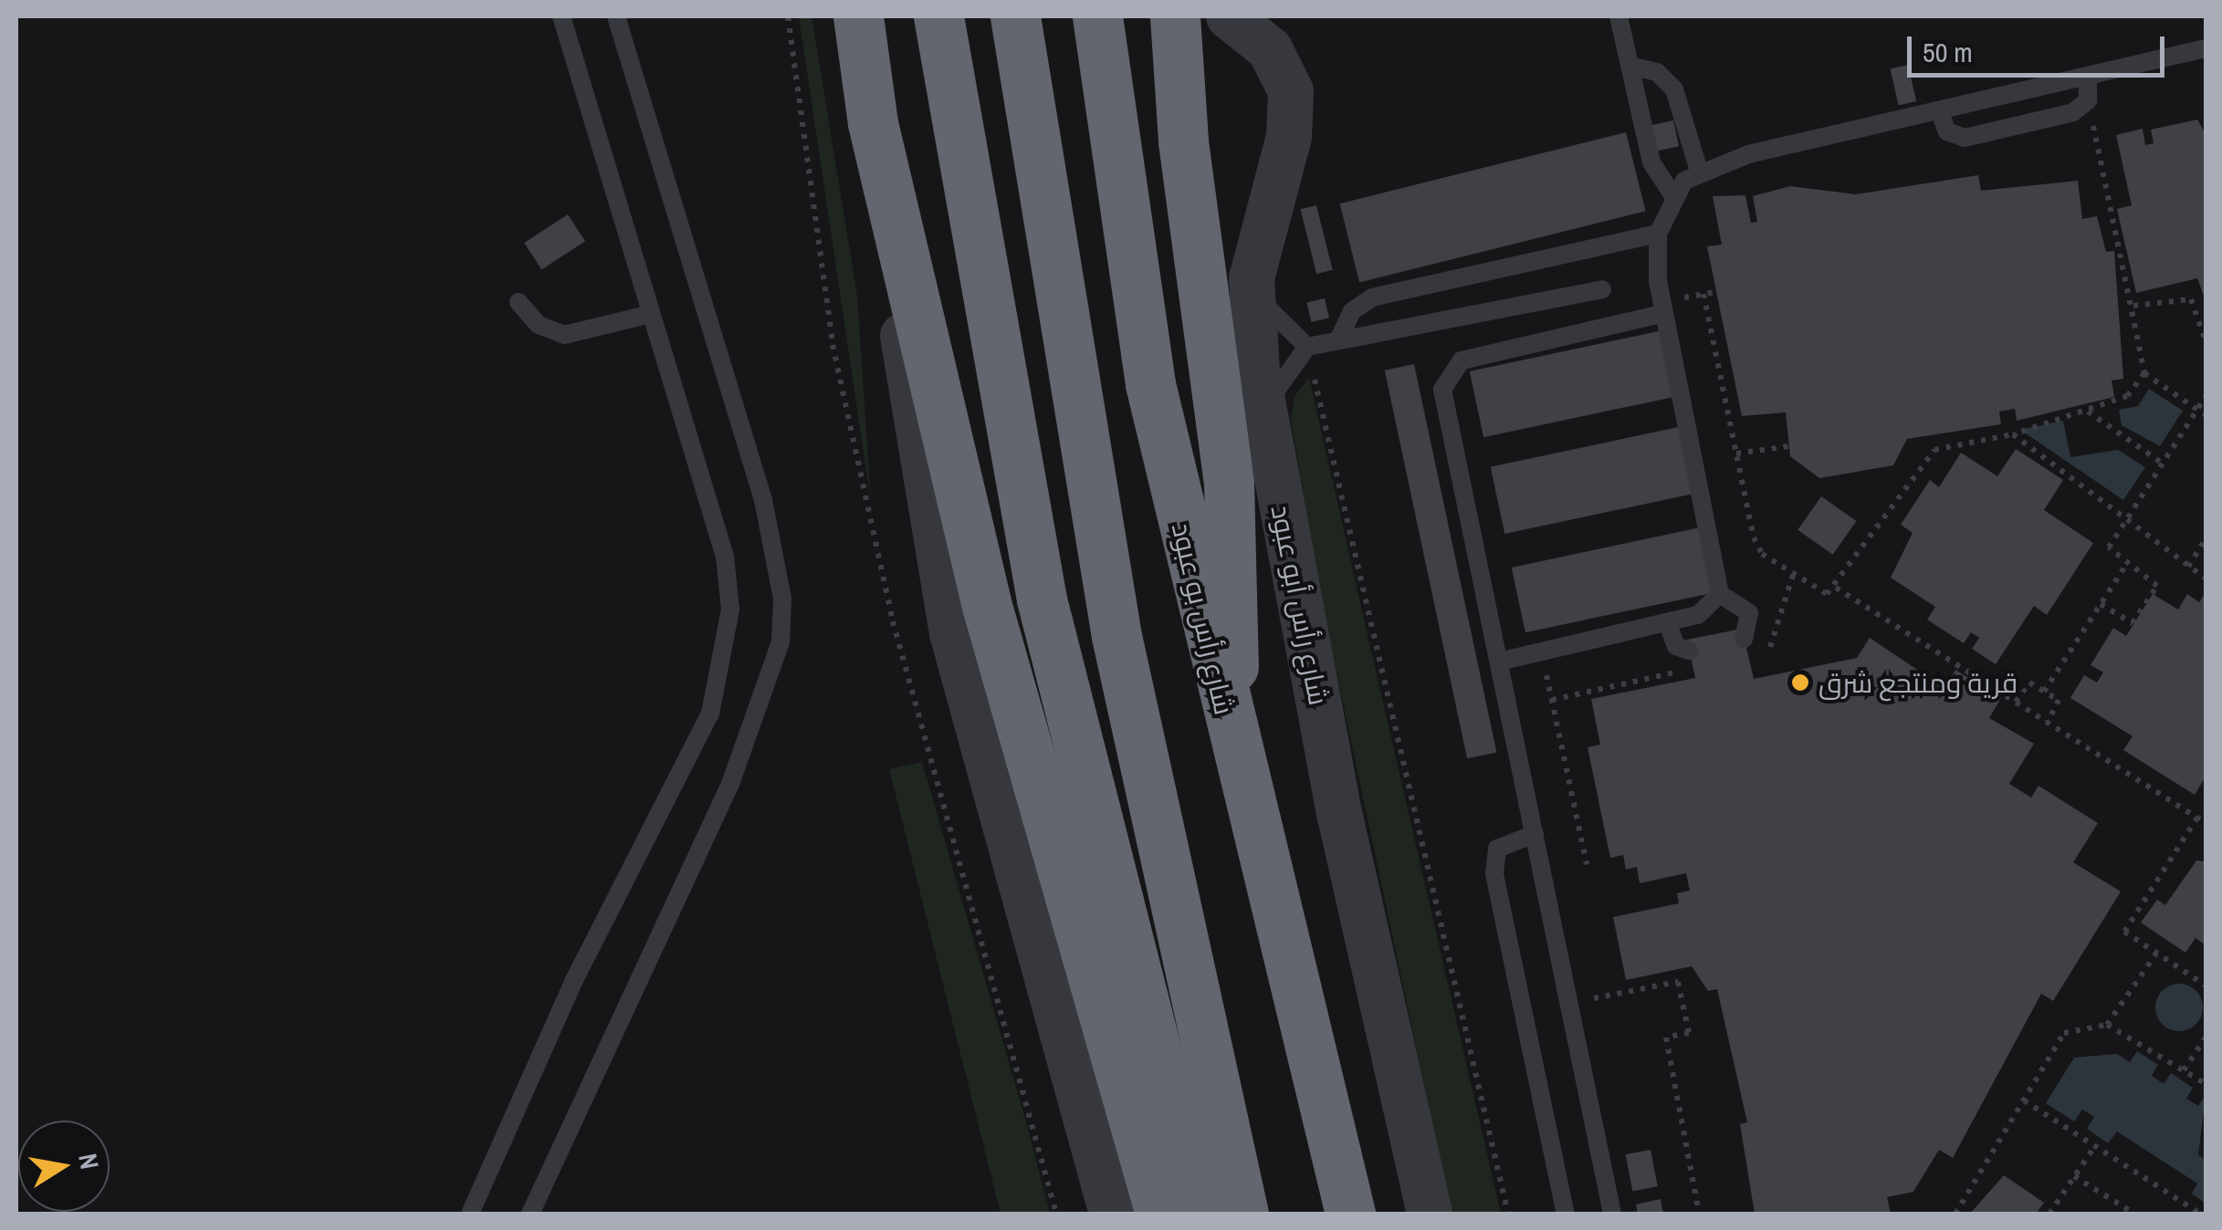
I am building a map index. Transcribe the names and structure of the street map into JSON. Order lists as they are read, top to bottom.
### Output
{
  "streets": {
    "highway": ["شارع رأس بو عبود"],
    "street": ["شارع رأس أبو عبود"]
  },
  "places": ["قرية ومنتجع شرق"],
  "scale_bar": "50 m",
  "north": "right"
}
